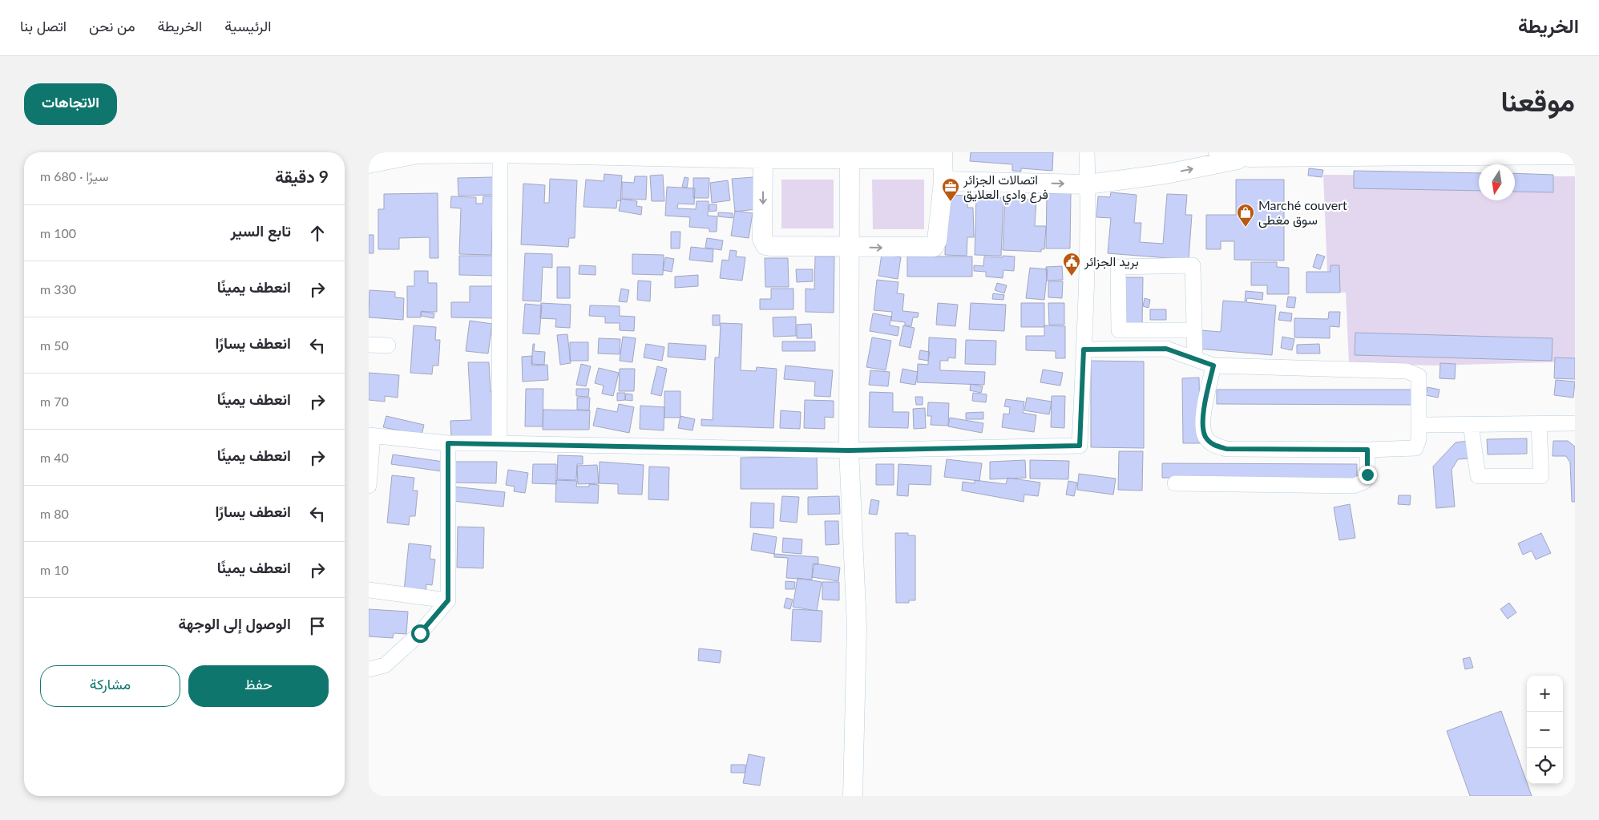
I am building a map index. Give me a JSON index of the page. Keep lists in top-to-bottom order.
{
  "places": {
    "office": ["اتصالات الجزائر فرع وادي العلايق"],
    "shop": ["Marché couvert سوق مغطى"],
    "public building": ["بريد الجزائر"]
  },
  "north": "bottom",
  "page": {
    "header": "الخريطة",
    "nav": [
      "الرئيسية",
      "الخريطة",
      "من نحن",
      "اتصل بنا"
    ],
    "title": "موقعنا",
    "buttons": [
      "الاتجاهات",
      ["حفظ", "مشاركة"]
    ],
    "heading": ["9 دقيقة", "سيرًا · 680 m"],
    "list": [
      ["تابع السير", "100 m"],
      ["انعطف يمينًا", "330 m"],
      ["انعطف يسارًا", "50 m"],
      ["انعطف يمينًا", "70 m"],
      ["انعطف يمينًا", "40 m"],
      ["انعطف يسارًا", "80 m"],
      ["انعطف يمينًا", "10 m"],
      "الوصول إلى الوجهة"
    ],
    "map_buttons": ["+", "−"]
  }
}
